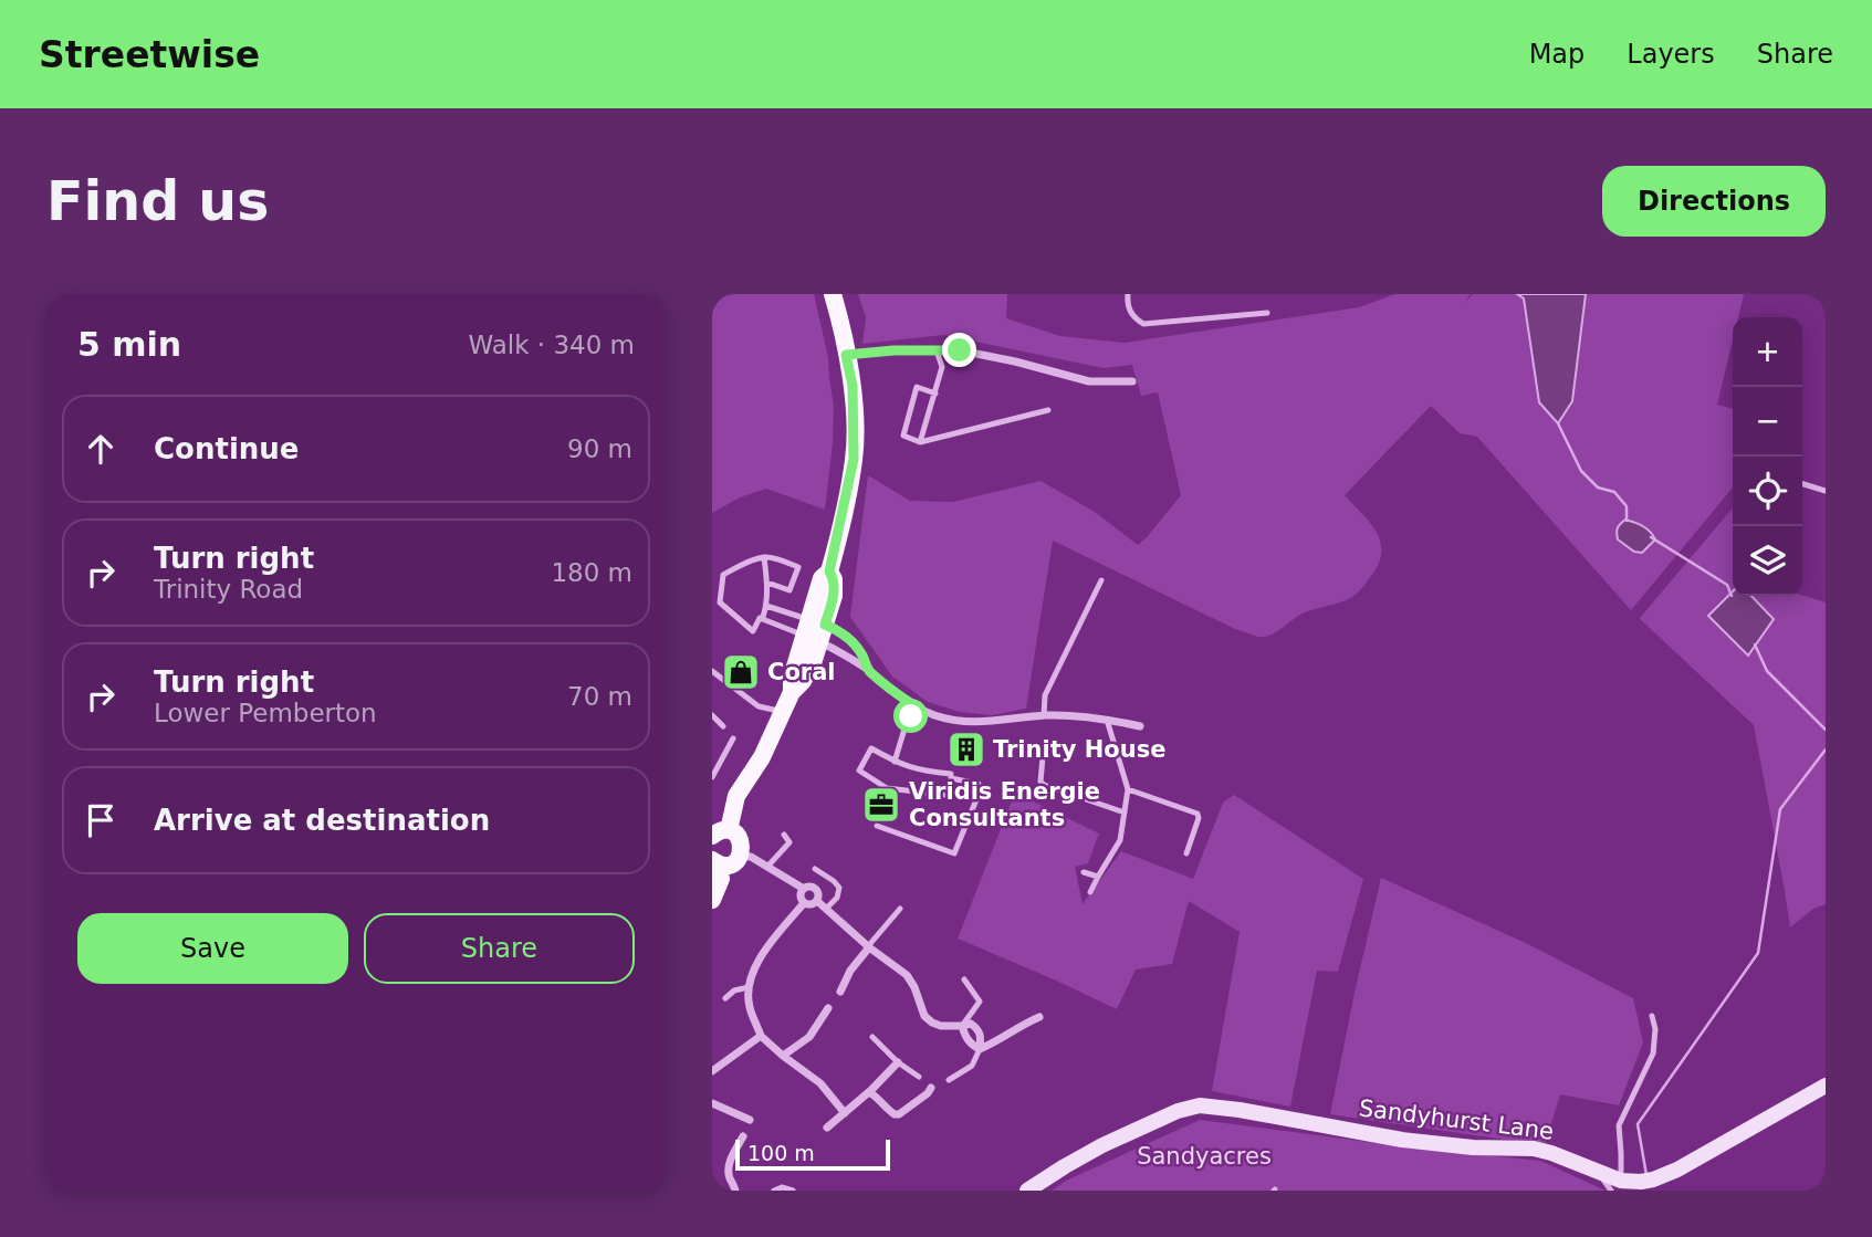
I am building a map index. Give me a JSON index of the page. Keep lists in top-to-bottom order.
{
  "streets": {
    "street": ["Sandyhurst Lane"]
  },
  "parks": ["Sandyacres"],
  "places": {
    "shop": ["Coral"],
    "building": ["Trinity House"],
    "office": ["Viridis Energie Consultants"]
  },
  "scale_bar": "100 m",
  "page": {
    "header": "Streetwise",
    "nav": ["Map", "Layers", "Share"],
    "buttons": [
      "Directions",
      ["Save", "Share"]
    ],
    "title": "Find us",
    "heading": ["5 min", "Walk · 340 m"],
    "map_buttons": ["+", "−"],
    "list": [
      ["Continue", "90 m"],
      ["Turn right", "Trinity Road", "180 m"],
      ["Turn right", "Lower Pemberton", "70 m"],
      "Arrive at destination"
    ],
    "scale": "100 m"
  }
}
